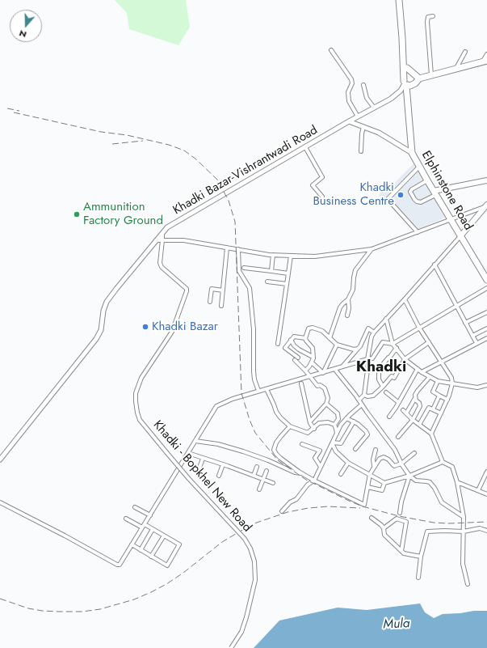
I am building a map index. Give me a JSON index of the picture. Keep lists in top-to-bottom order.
{
  "streets": {
    "main road": ["Elphinstone Road"],
    "street": ["Khadki Bazar-Vishrantwadi Road", "Khadki - Bopkhel New Road"]
  },
  "crossings": [
    ["Khadki Bazar-Vishrantwadi Road", "Elphinstone Road"]
  ],
  "districts": ["Khadki"],
  "water": ["Mula"],
  "places": ["Khadki Business Centre", "Ammunition Factory Ground", "Khadki Bazar"],
  "north": "bottom"
}
